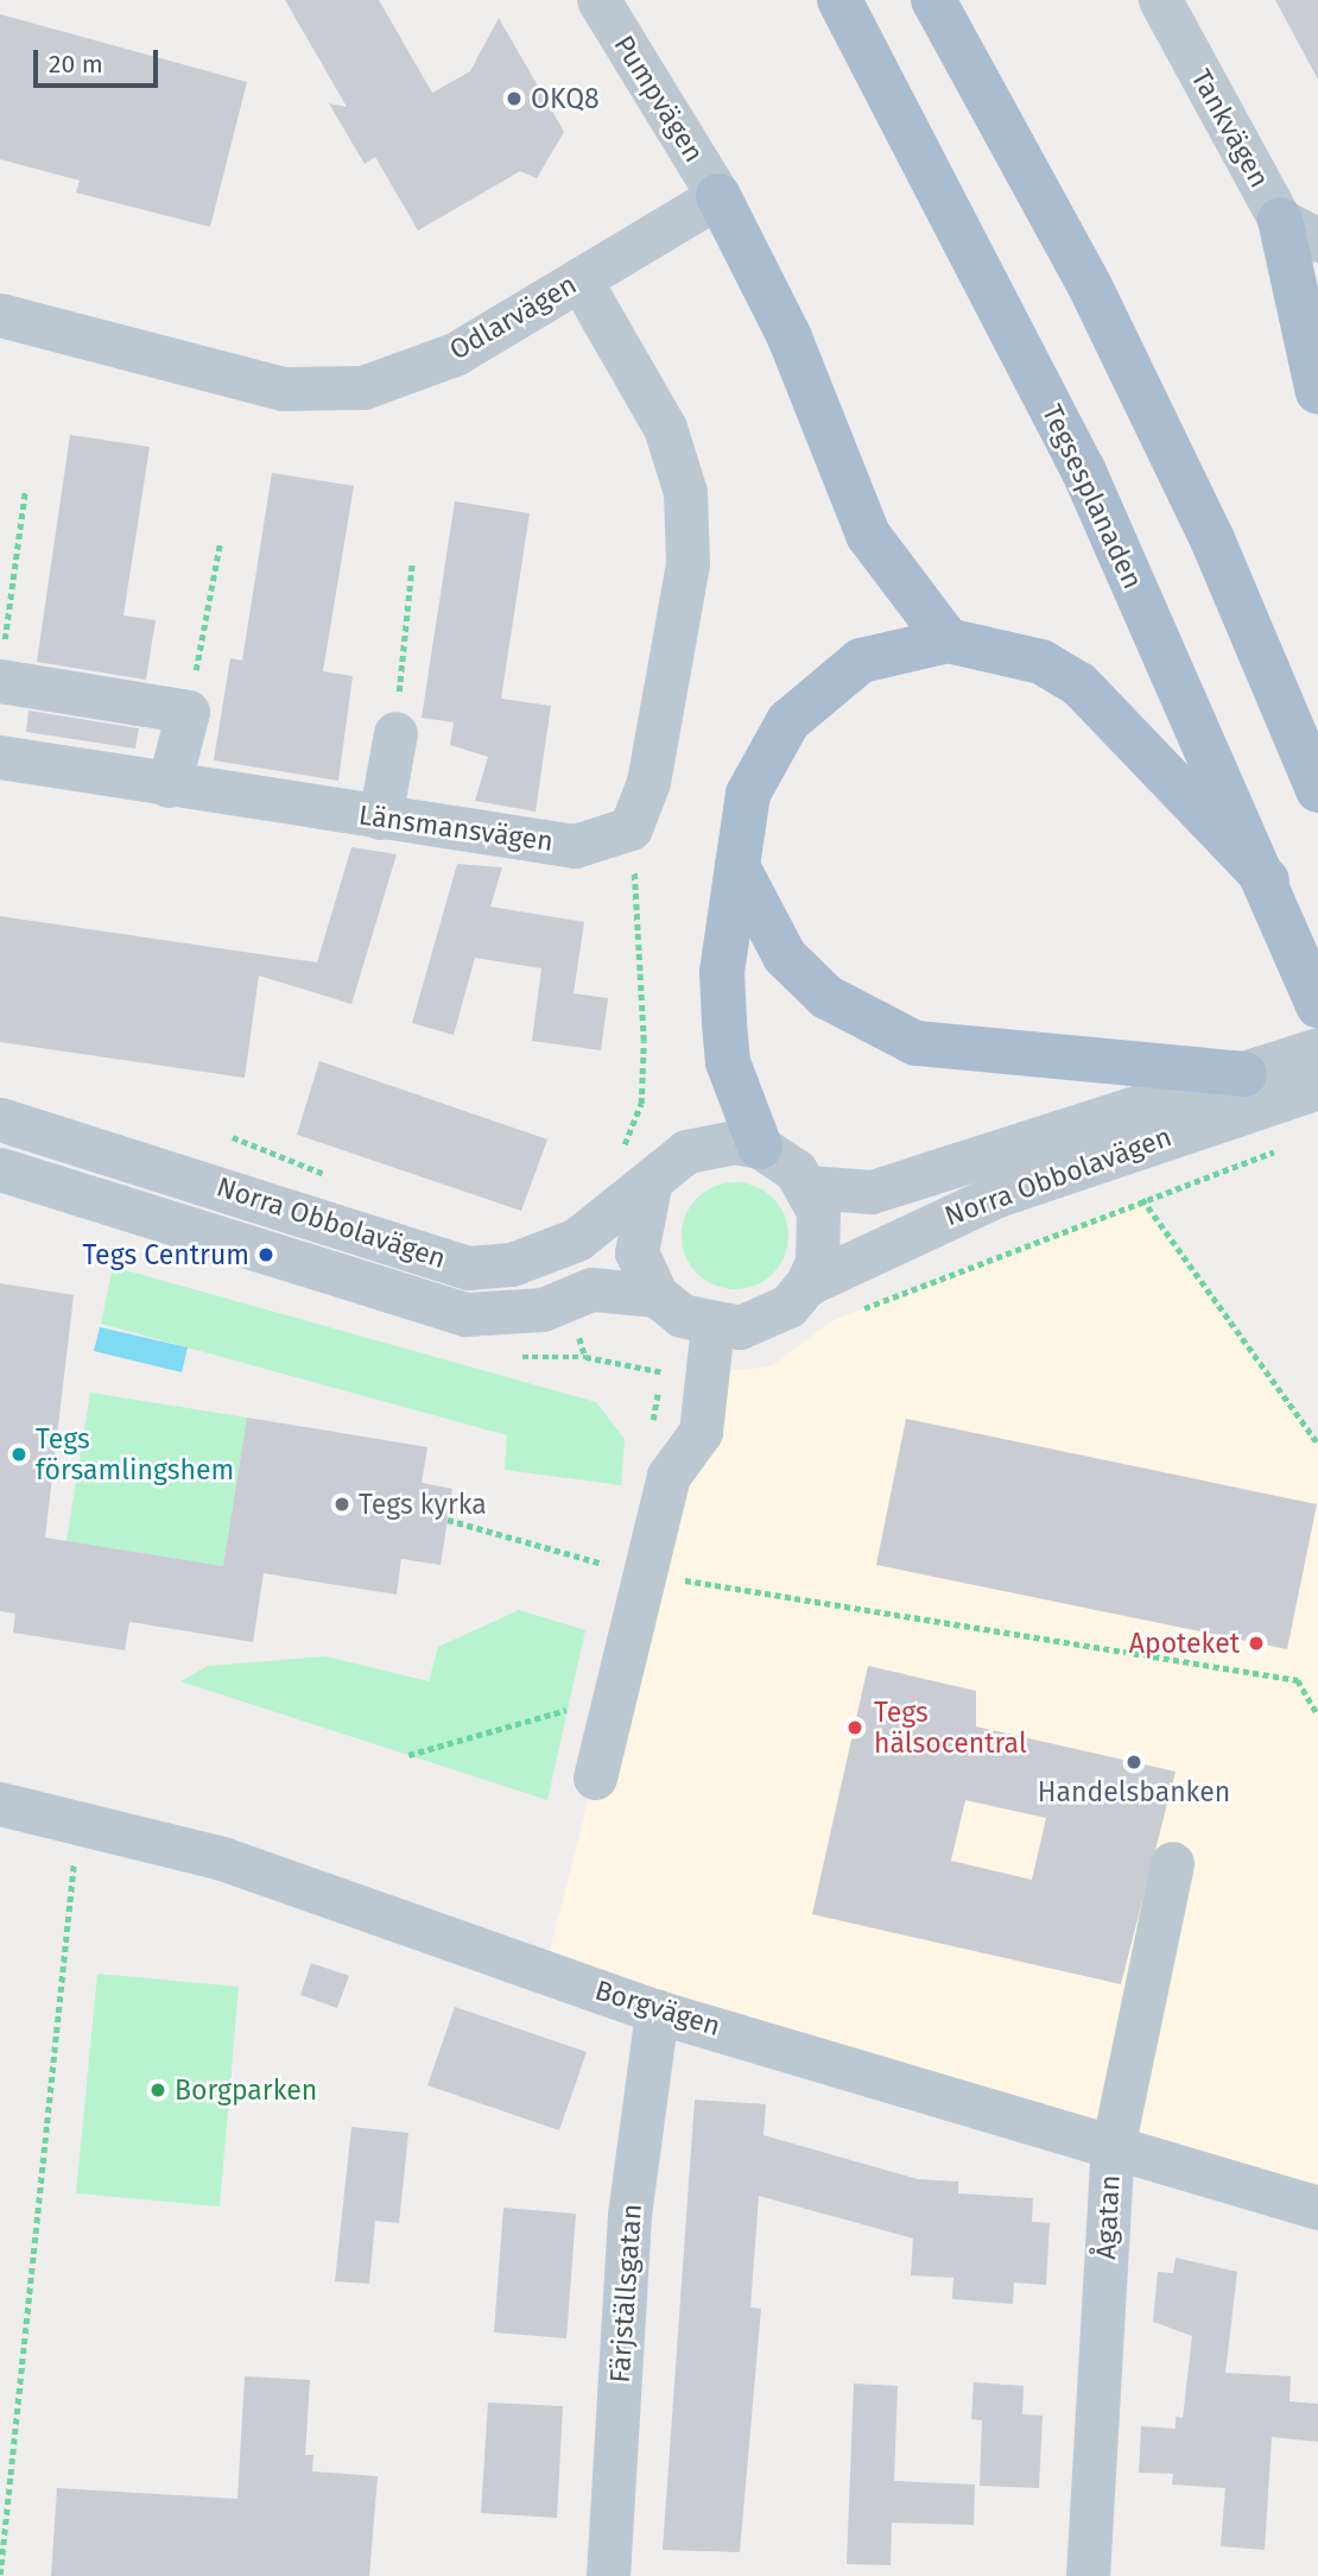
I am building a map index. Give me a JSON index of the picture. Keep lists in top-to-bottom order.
{
  "streets": {
    "main road": ["Tegsesplanaden"],
    "street": [
      "Pumpvägen",
      "Tankvägen",
      "Odlarvägen",
      "Länsmansvägen",
      "Norra Obbolavägen",
      "Borgvägen",
      "Ågatan",
      "Färjställsgatan"
    ]
  },
  "crossings": [
    ["Pumpvägen", "Odlarvägen"],
    ["Borgvägen", "Ågatan"],
    ["Borgvägen", "Färjställsgatan"]
  ],
  "places": [
    "OKQ8",
    "Tegs Centrum",
    "Tegs församlingshem",
    "Tegs kyrka",
    "Apoteket",
    "Tegs hälsocentral",
    "Handelsbanken",
    "Borgparken"
  ],
  "scale_bar": "20 m"
}
